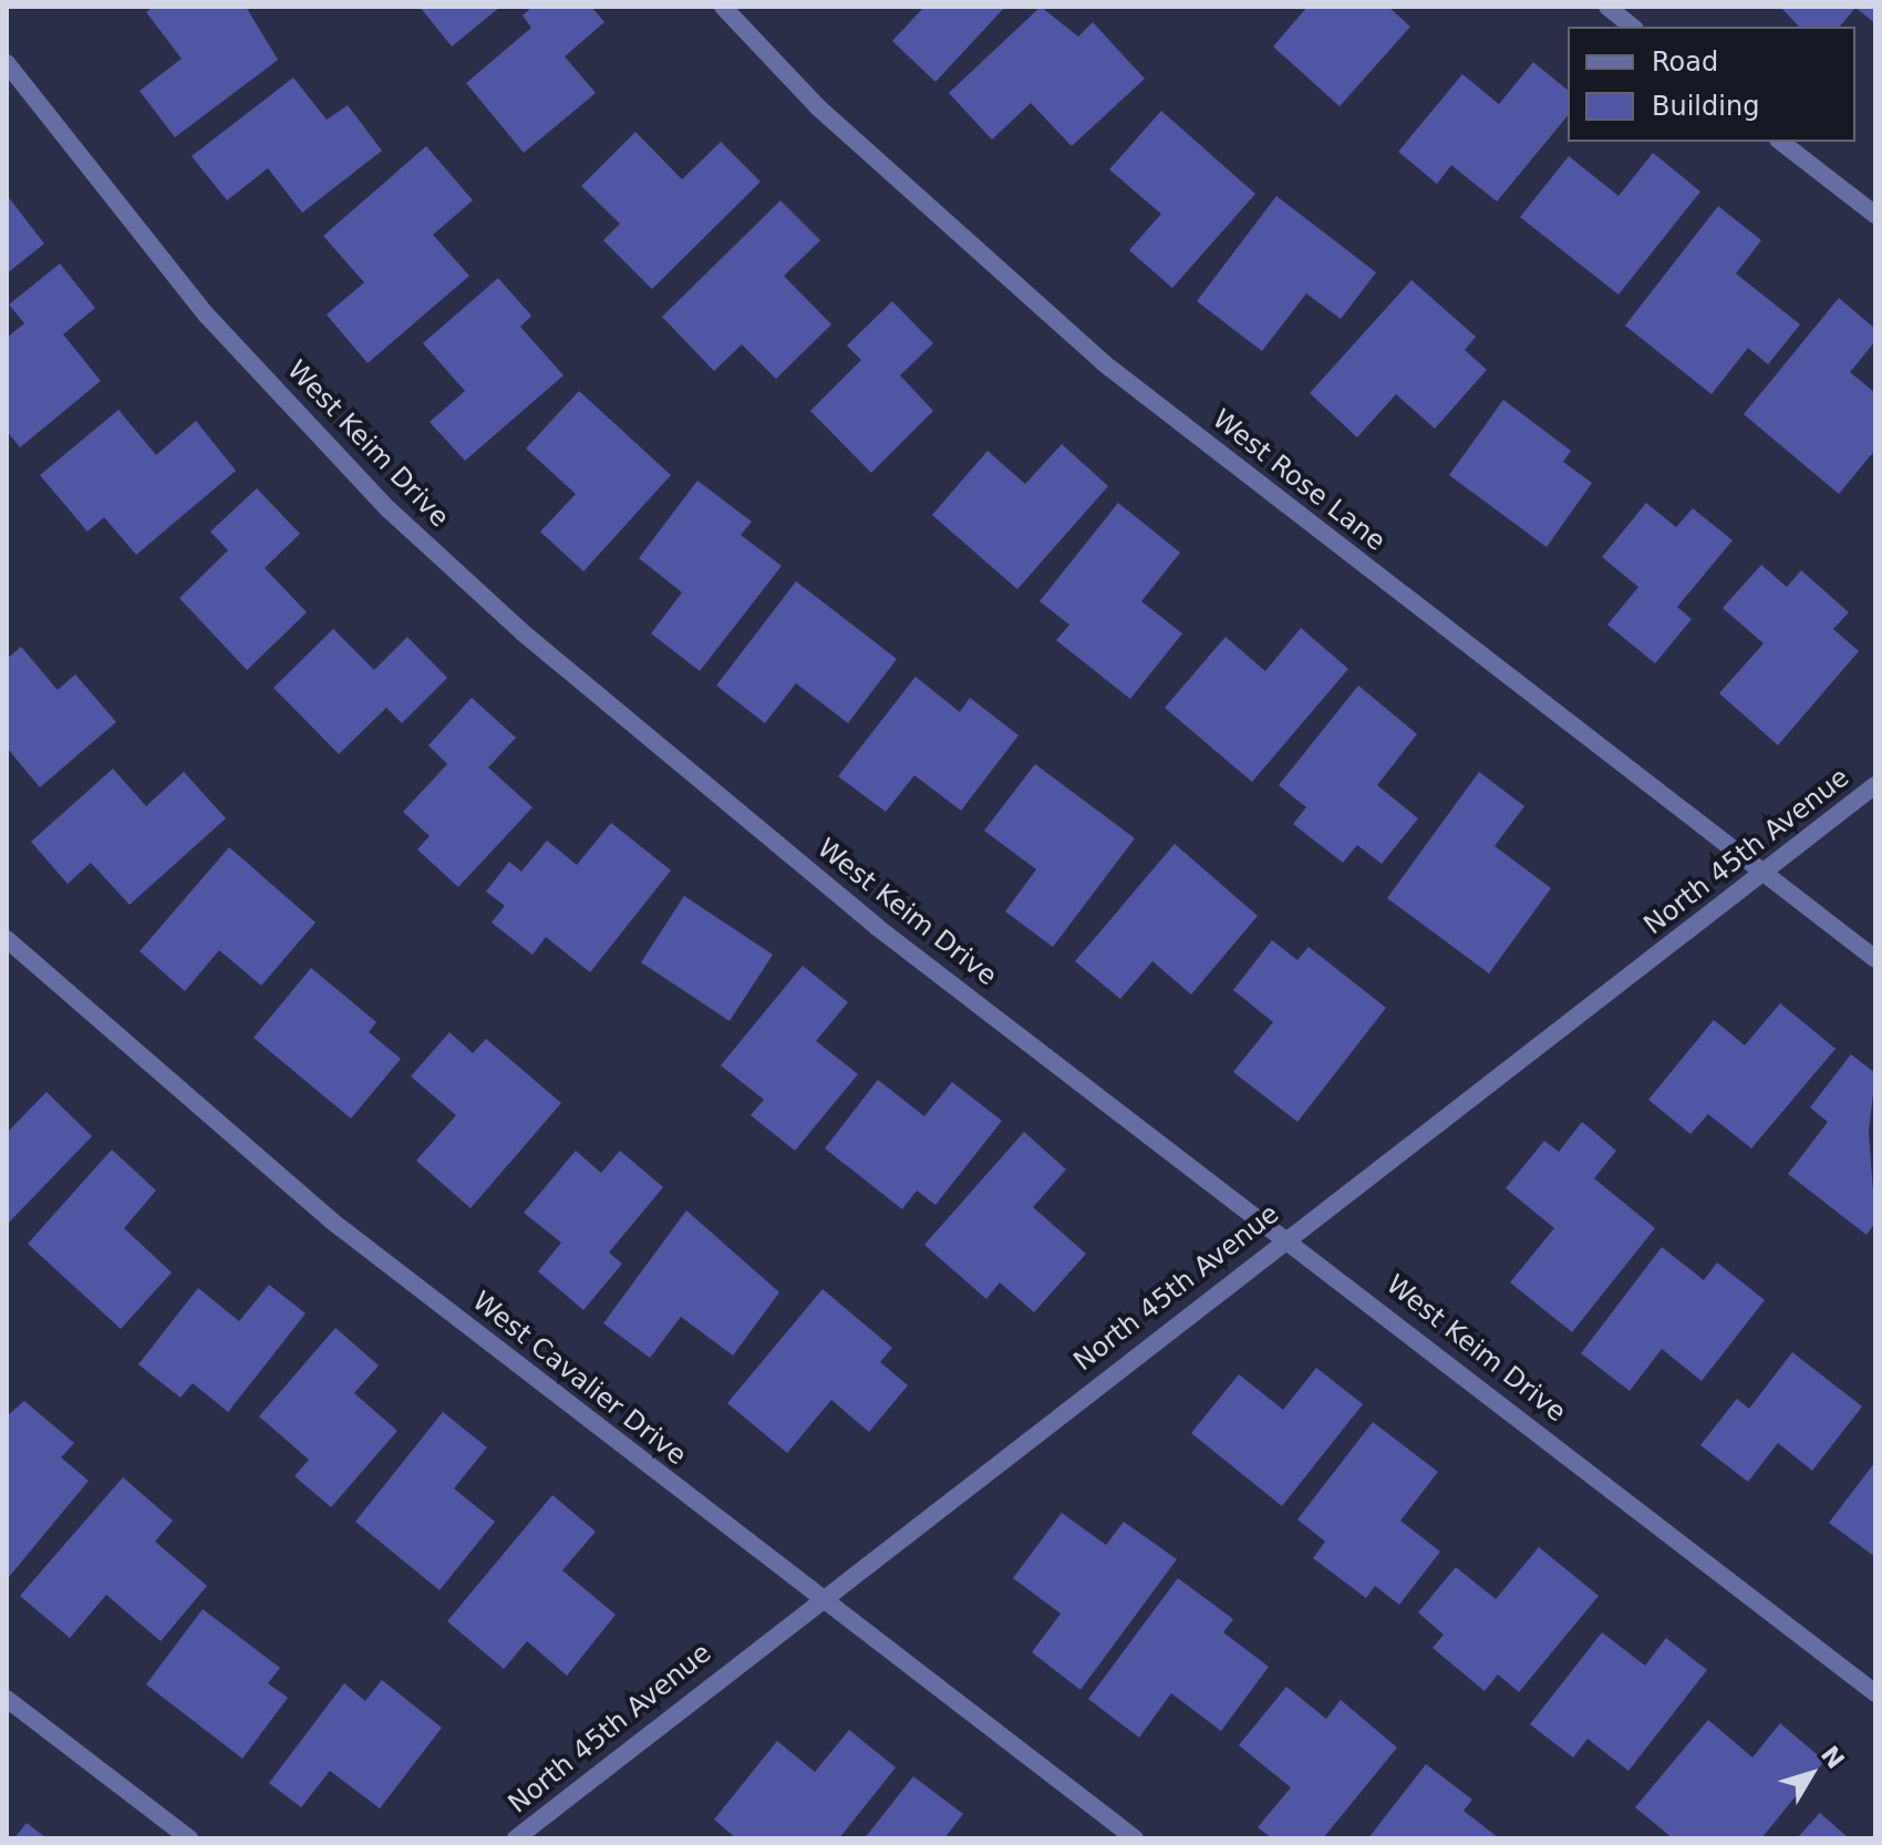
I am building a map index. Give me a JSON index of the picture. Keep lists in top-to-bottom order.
{
  "streets": {
    "street": [
      "West Keim Drive",
      "West Rose Lane",
      "North 45th Avenue",
      "West Cavalier Drive"
    ]
  },
  "crossings": [
    ["West Keim Drive", "North 45th Avenue"],
    ["West Rose Lane", "North 45th Avenue"],
    ["North 45th Avenue", "West Cavalier Drive"]
  ],
  "legend": ["Road", "Building"],
  "north": "top right"
}
